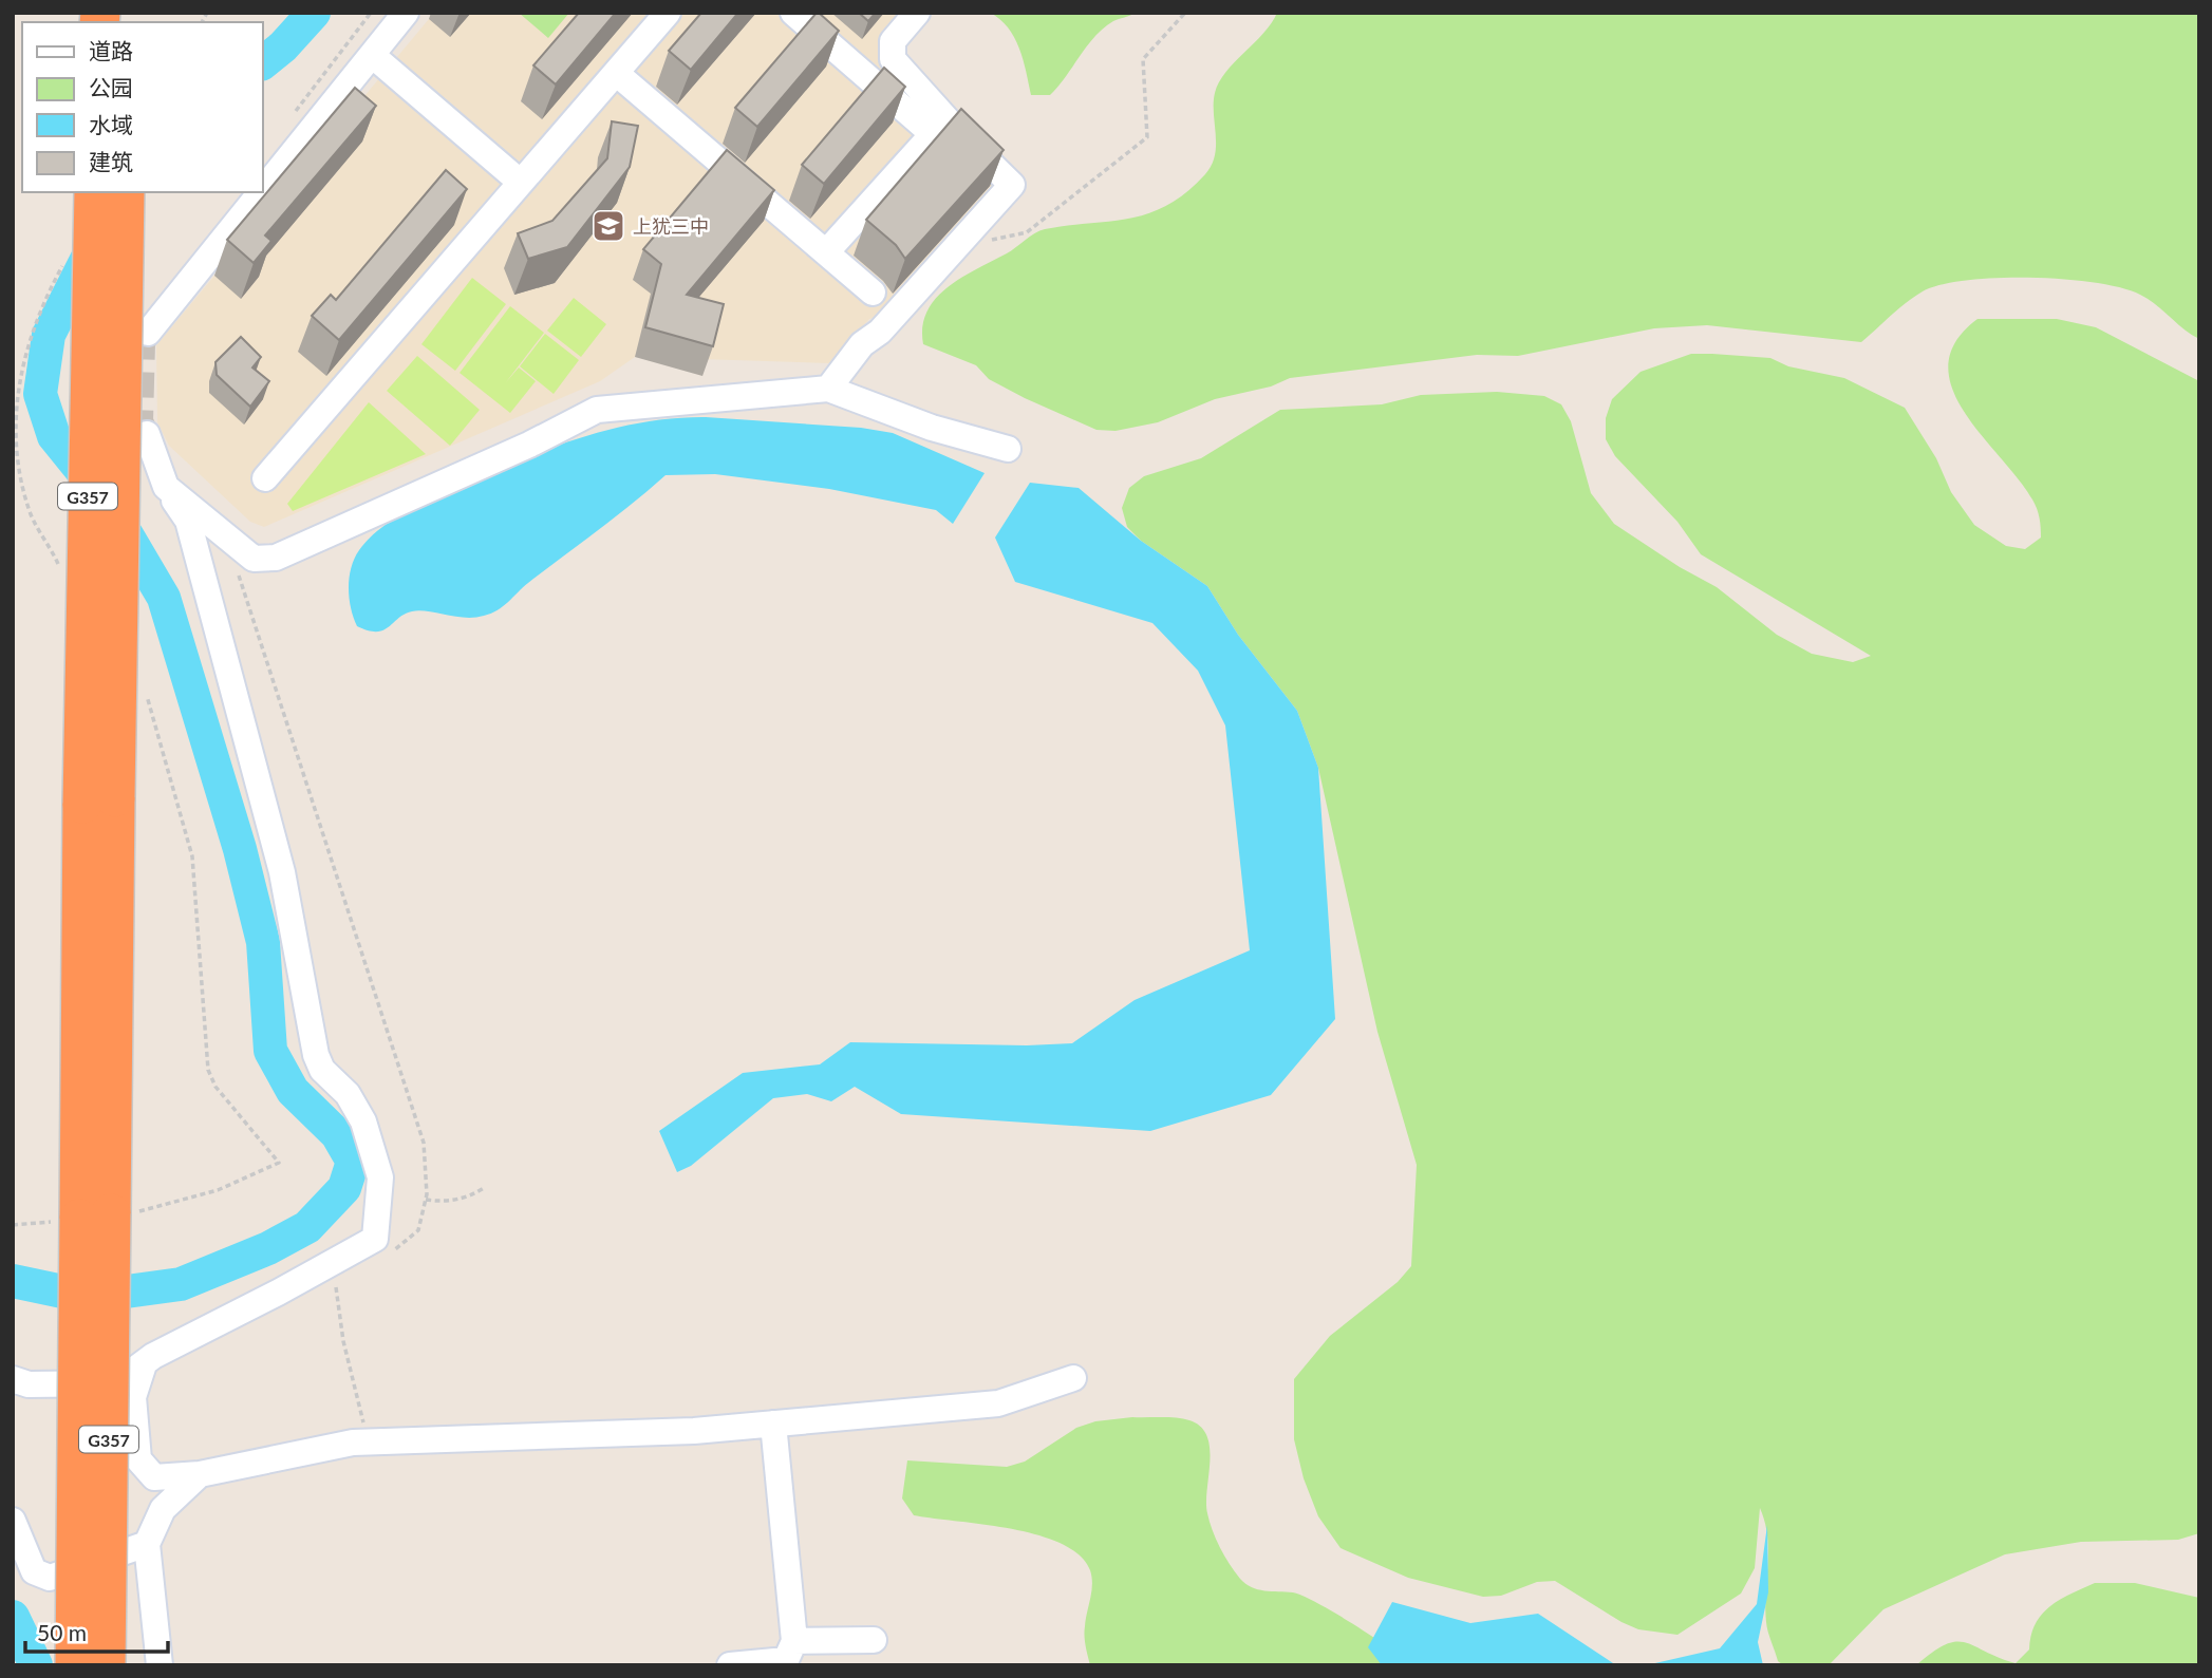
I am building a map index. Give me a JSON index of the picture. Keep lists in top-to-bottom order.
{
  "streets": {
    "highway": ["G357"]
  },
  "places": {
    "school or university": ["上犹三中"]
  },
  "legend": [
    "道路",
    "公园",
    "水域",
    "建筑"
  ],
  "scale_bar": "50 m"
}
